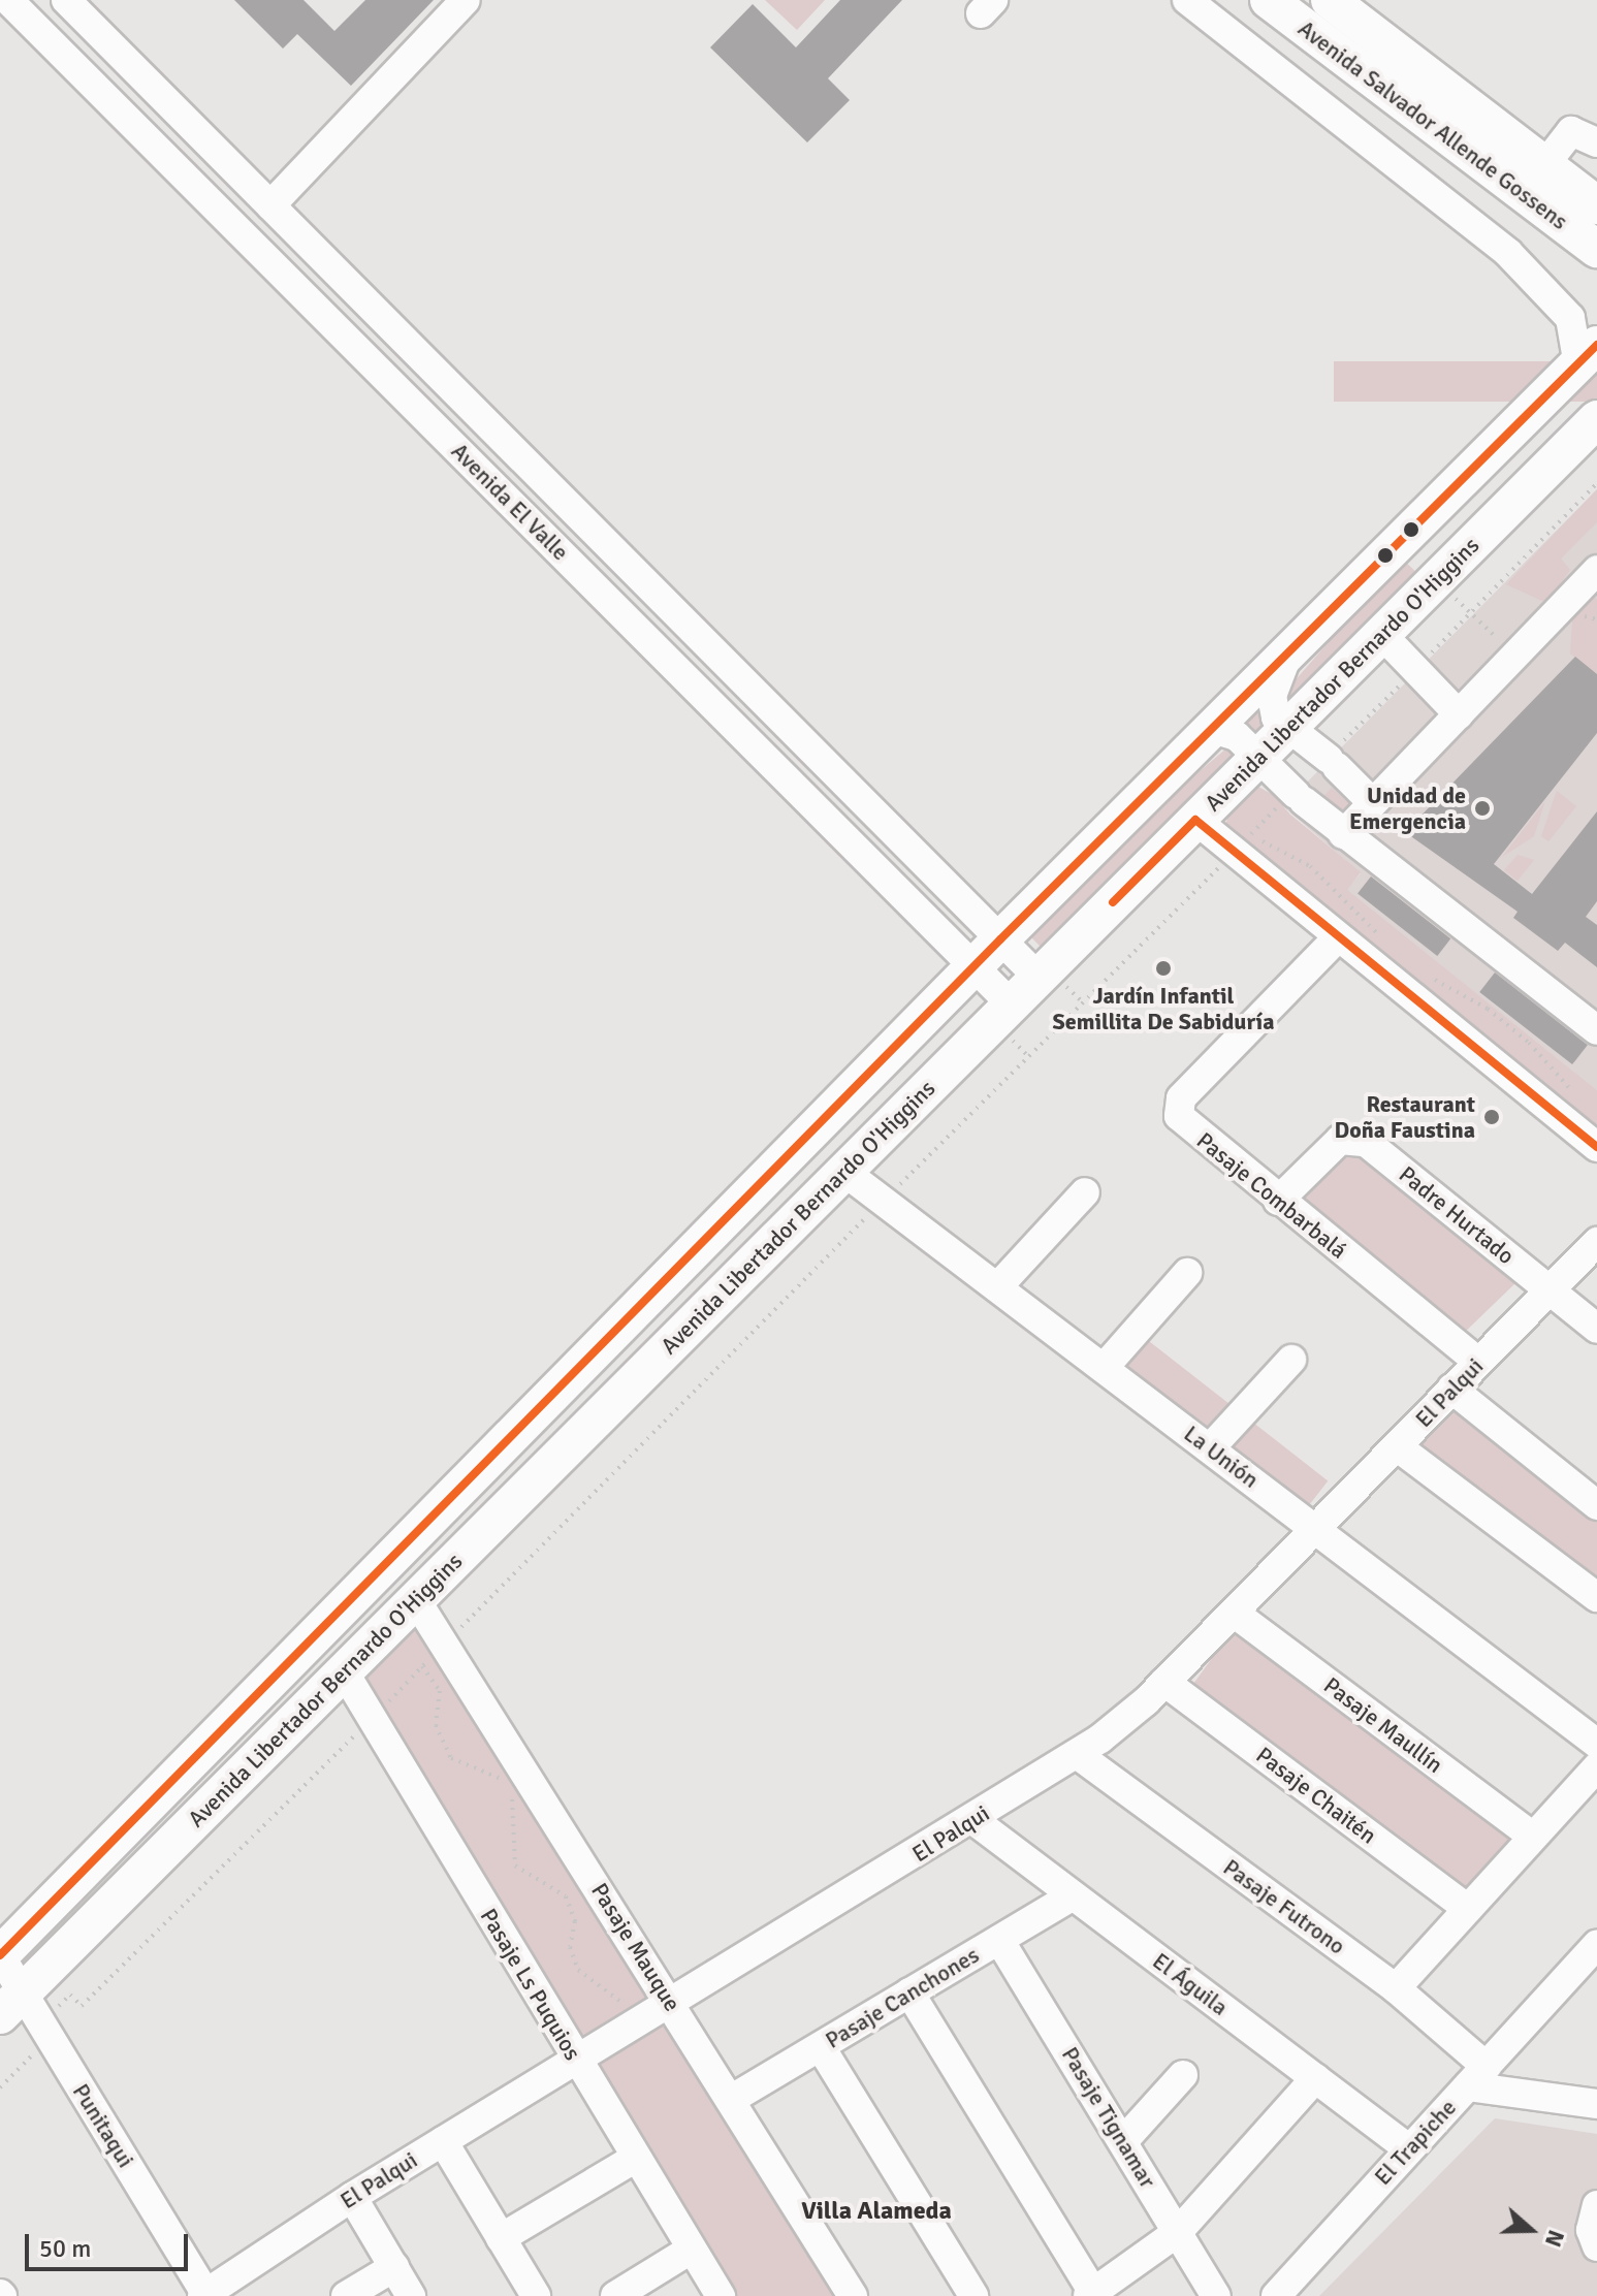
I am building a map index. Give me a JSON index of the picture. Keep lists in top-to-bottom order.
{
  "streets": {
    "main road": ["Avenida Salvador Allende Gossens", "Avenida Libertador Bernardo O'Higgins"],
    "street": [
      "Avenida El Valle",
      "Pasaje Combarbalá",
      "Padre Hurtado",
      "El Palqui",
      "La Unión",
      "Pasaje Maullín",
      "Pasaje Chaitén",
      "Pasaje Futrono",
      "Pasaje Mauque",
      "Pasaje Ls Puquios",
      "El Águila",
      "Pasaje Canchones",
      "Pasaje Tignamar",
      "Punitaqui",
      "El Trapiche"
    ]
  },
  "crossings": [
    ["Avenida El Valle", "Avenida Libertador Bernardo O'Higgins"],
    ["Avenida Libertador Bernardo O'Higgins", "La Unión"],
    ["Avenida Libertador Bernardo O'Higgins", "Pasaje Mauque"],
    ["Avenida Libertador Bernardo O'Higgins", "Pasaje Ls Puquios"],
    ["Avenida Libertador Bernardo O'Higgins", "Punitaqui"],
    ["Pasaje Combarbalá", "Padre Hurtado"],
    ["Pasaje Combarbalá", "El Palqui"],
    ["Padre Hurtado", "El Palqui"],
    ["El Palqui", "La Unión"],
    ["El Palqui", "Pasaje Maullín"],
    ["El Palqui", "Pasaje Chaitén"],
    ["El Palqui", "Pasaje Futrono"],
    ["El Palqui", "Pasaje Mauque"],
    ["El Palqui", "Pasaje Ls Puquios"],
    ["El Palqui", "El Águila"],
    ["El Palqui", "Punitaqui"],
    ["Pasaje Futrono", "El Trapiche"],
    ["Pasaje Mauque", "Pasaje Canchones"],
    ["El Águila", "Pasaje Canchones"],
    ["El Águila", "El Trapiche"],
    ["Pasaje Canchones", "Pasaje Tignamar"]
  ],
  "districts": ["Villa Alameda"],
  "places": ["Unidad de Emergencia", "Jardín Infantil Semillita De Sabiduría", "Restaurant Doña Faustina"],
  "scale_bar": "50 m",
  "north": "right"
}
